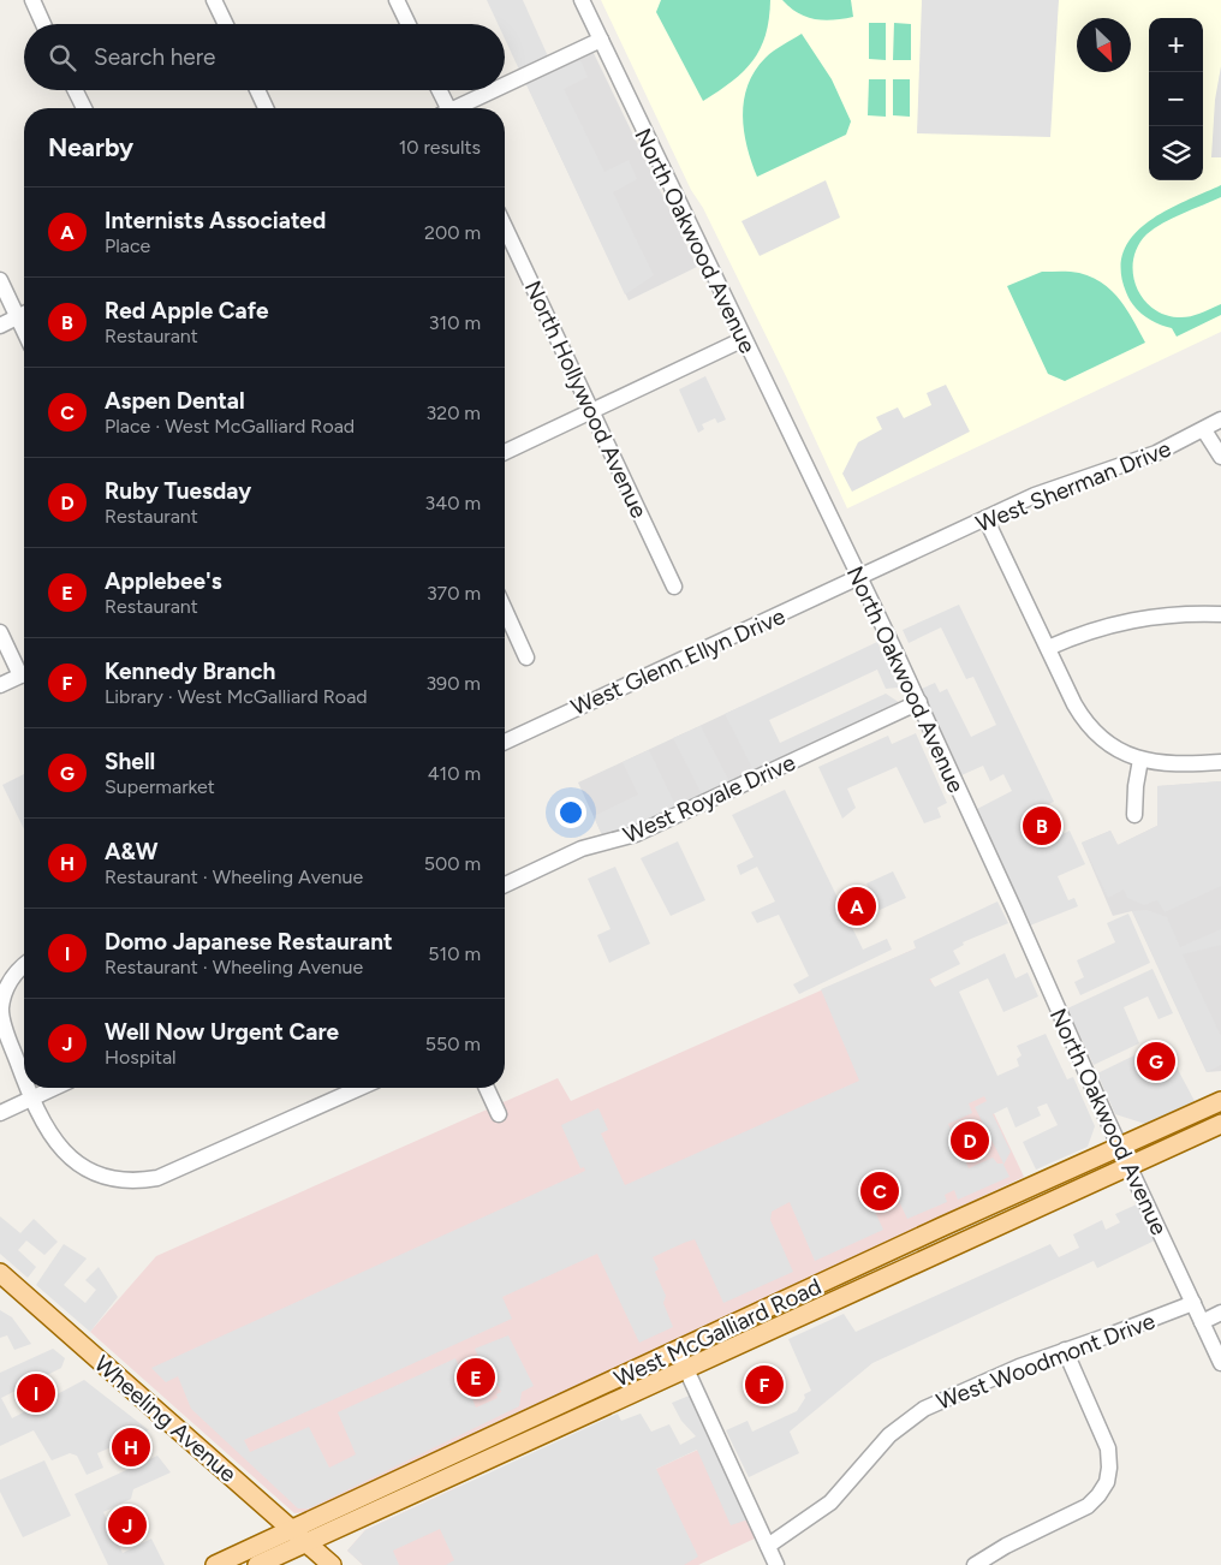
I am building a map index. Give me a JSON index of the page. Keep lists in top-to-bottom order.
{
  "streets": {
    "main road": ["West McGalliard Road", "Wheeling Avenue"],
    "street": [
      "North Oakwood Avenue",
      "North Hollywood Avenue",
      "West Sherman Drive",
      "West Glenn Ellyn Drive",
      "West Royale Drive",
      "West Woodmont Drive"
    ]
  },
  "crossings": [
    ["North Oakwood Avenue", "West Sherman Drive"],
    ["North Oakwood Avenue", "West Glenn Ellyn Drive"],
    ["North Oakwood Avenue", "West Royale Drive"],
    ["North Oakwood Avenue", "West McGalliard Road"],
    ["North Oakwood Avenue", "West Woodmont Drive"],
    ["West Sherman Drive", "West Glenn Ellyn Drive"],
    ["West McGalliard Road", "Wheeling Avenue"]
  ],
  "north": "bottom right",
  "page": {
    "map_buttons": ["+", "−"],
    "search": "Search here",
    "heading": ["Nearby", "10 results"],
    "list": [
      {
        "mark": "A",
        "name": "Internists Associated",
        "note": "Place",
        "value": "200 m"
      },
      {
        "mark": "B",
        "name": "Red Apple Cafe",
        "note": "Restaurant",
        "value": "310 m"
      },
      {
        "mark": "C",
        "name": "Aspen Dental",
        "note": "Place · West McGalliard Road",
        "value": "320 m"
      },
      {
        "mark": "D",
        "name": "Ruby Tuesday",
        "note": "Restaurant",
        "value": "340 m"
      },
      {
        "mark": "E",
        "name": "Applebee's",
        "note": "Restaurant",
        "value": "370 m"
      },
      {
        "mark": "F",
        "name": "Kennedy Branch",
        "note": "Library · West McGalliard Road",
        "value": "390 m"
      },
      {
        "mark": "G",
        "name": "Shell",
        "note": "Supermarket",
        "value": "410 m"
      },
      {
        "mark": "H",
        "name": "A&W",
        "note": "Restaurant · Wheeling Avenue",
        "value": "500 m"
      },
      {
        "mark": "I",
        "name": "Domo Japanese Restaurant",
        "note": "Restaurant · Wheeling Avenue",
        "value": "510 m"
      },
      {
        "mark": "J",
        "name": "Well Now Urgent Care",
        "note": "Hospital",
        "value": "550 m"
      }
    ],
    "pins": [
      "B",
      "A",
      "G",
      "D",
      "C",
      "E",
      "F",
      "I",
      "H",
      "J"
    ]
  }
}
